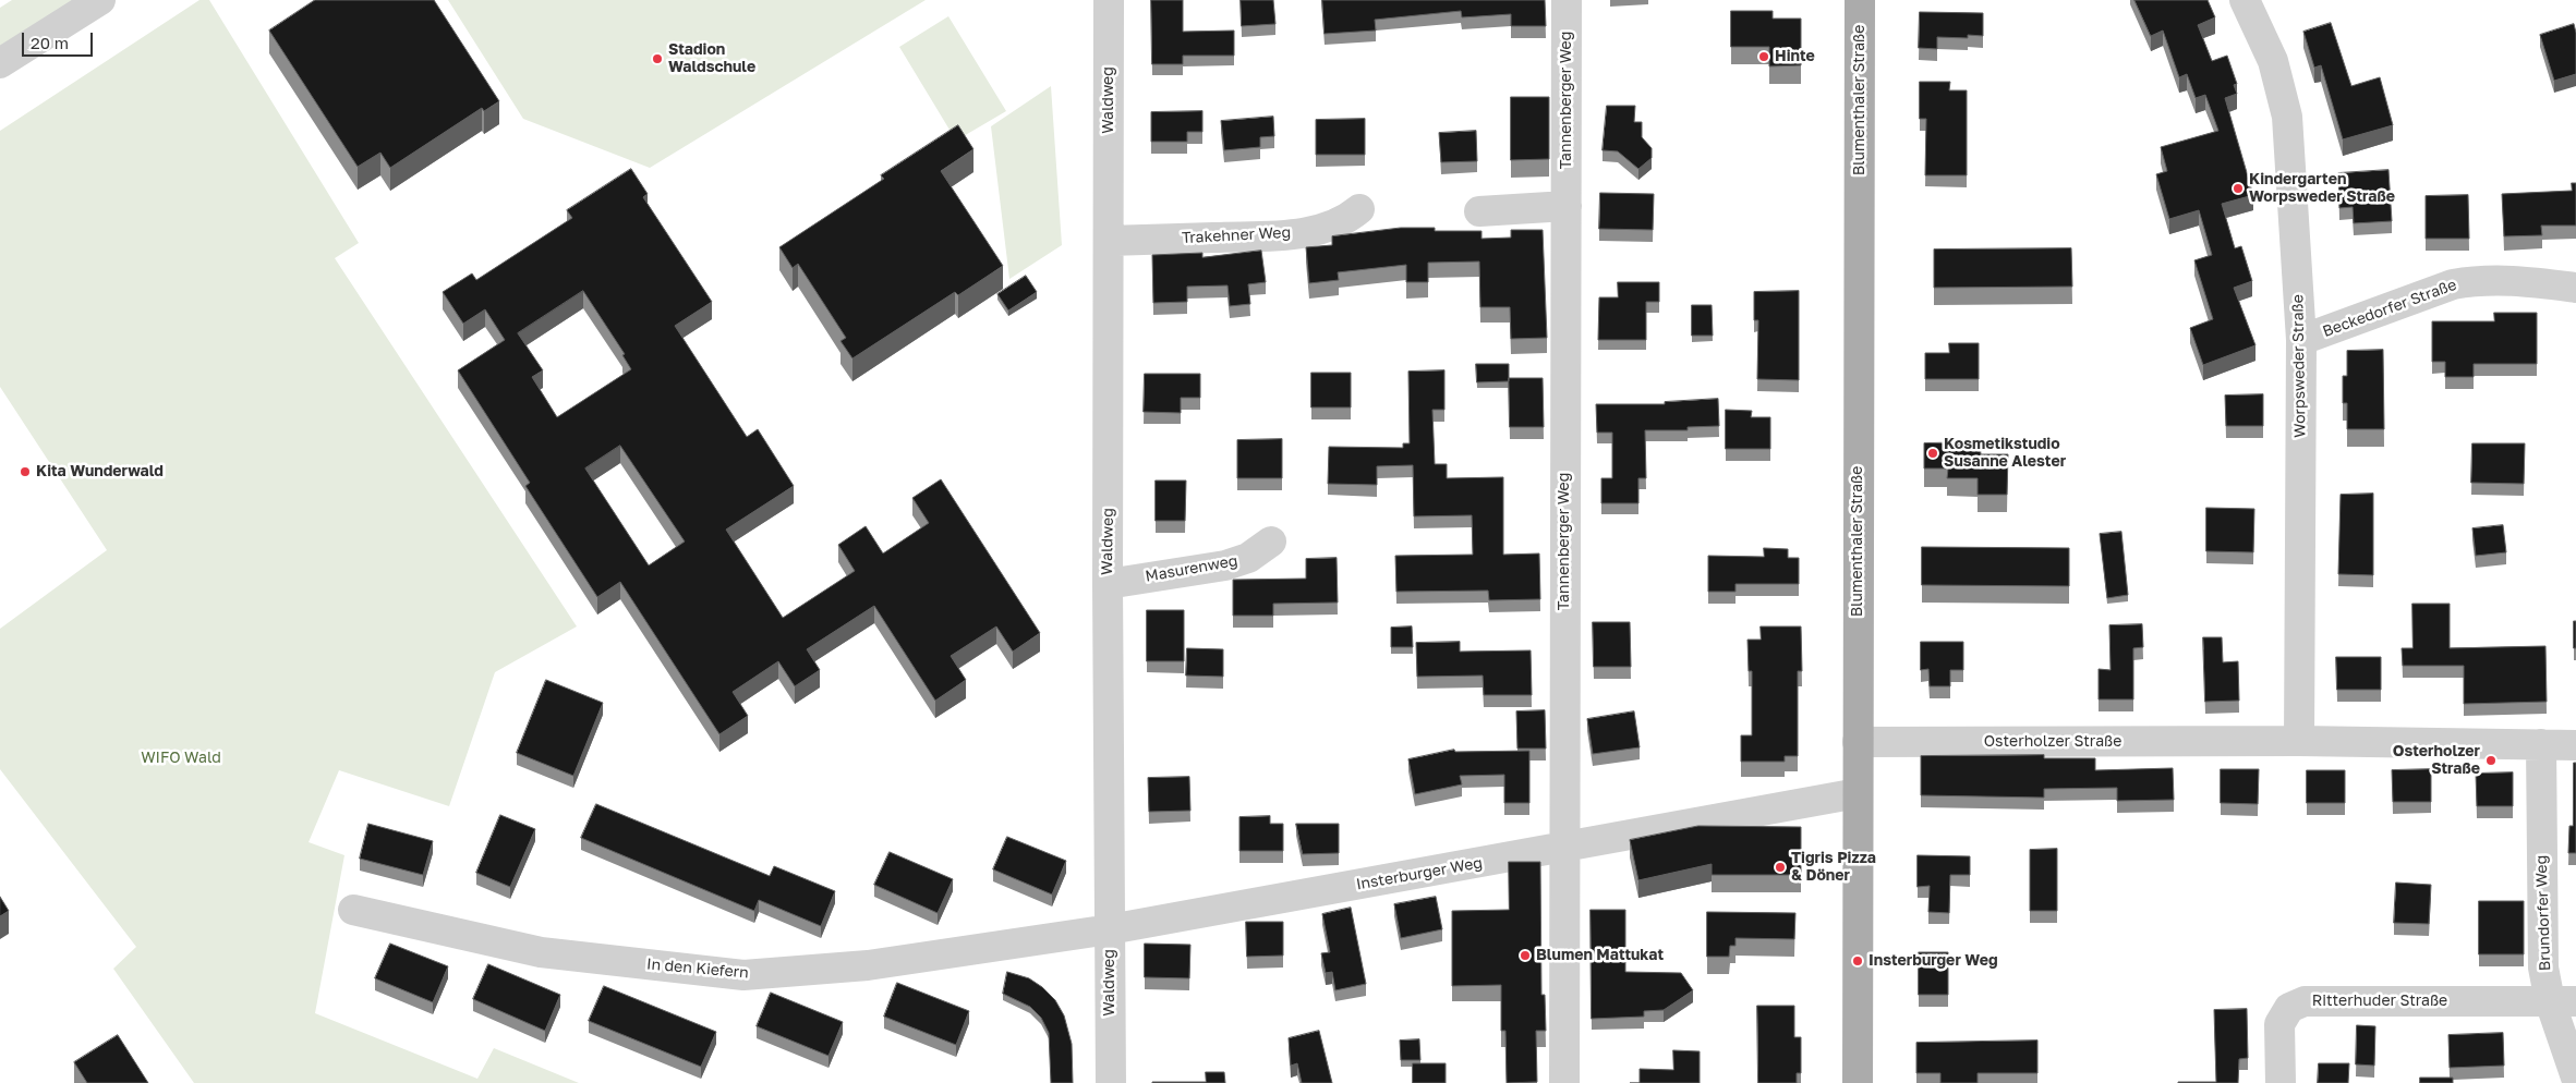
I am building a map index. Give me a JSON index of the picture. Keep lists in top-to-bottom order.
{
  "streets": {
    "main road": ["Blumenthaler Straße"],
    "street": [
      "Waldweg",
      "Tannenberger Weg",
      "Trakehner Weg",
      "Beckedorfer Straße",
      "Worpsweder Straße",
      "Masurenweg",
      "Osterholzer Straße",
      "Insterburger Weg",
      "Brundorfer Weg",
      "In den Kiefern",
      "Ritterhuder Straße"
    ]
  },
  "crossings": [
    ["Waldweg", "Trakehner Weg"],
    ["Waldweg", "Masurenweg"],
    ["Waldweg", "Insterburger Weg"],
    ["Waldweg", "In den Kiefern"],
    ["Tannenberger Weg", "Insterburger Weg"],
    ["Blumenthaler Straße", "Osterholzer Straße"],
    ["Blumenthaler Straße", "Insterburger Weg"],
    ["Beckedorfer Straße", "Worpsweder Straße"],
    ["Worpsweder Straße", "Osterholzer Straße"],
    ["Osterholzer Straße", "Brundorfer Weg"],
    ["Insterburger Weg", "In den Kiefern"],
    ["Brundorfer Weg", "Ritterhuder Straße"]
  ],
  "parks": ["WIFO Wald"],
  "places": [
    "Hinte",
    "Stadion Waldschule",
    "Kindergarten Worpsweder Straße",
    "Kosmetikstudio Susanne Alester",
    "Kita Wunderwald",
    "Osterholzer Straße",
    "Tigris Pizza & Döner",
    "Blumen Mattukat",
    "Insterburger Weg"
  ],
  "scale_bar": "20 m"
}
